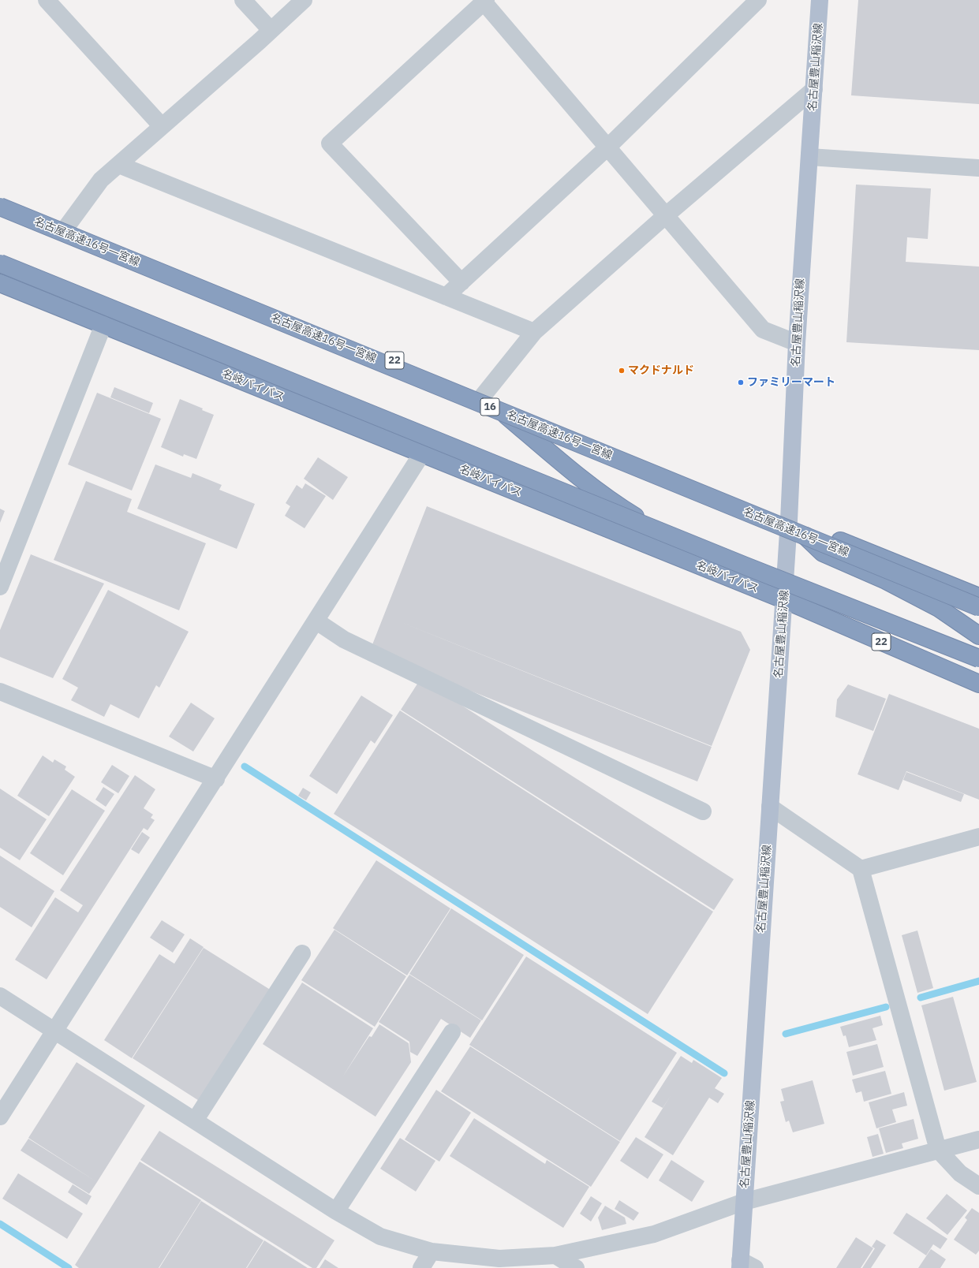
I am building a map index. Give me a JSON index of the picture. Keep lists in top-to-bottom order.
{
  "streets": {
    "highway": [
      "名古屋高速16号一宮線",
      "22",
      "名岐バイパス",
      "16"
    ],
    "main road": ["名古屋豊山稲沢線"]
  },
  "crossings": [
    ["名古屋豊山稲沢線", "22"],
    ["名古屋豊山稲沢線", "名岐バイパス"]
  ],
  "places": ["マクドナルド", "ファミリーマート"]
}
